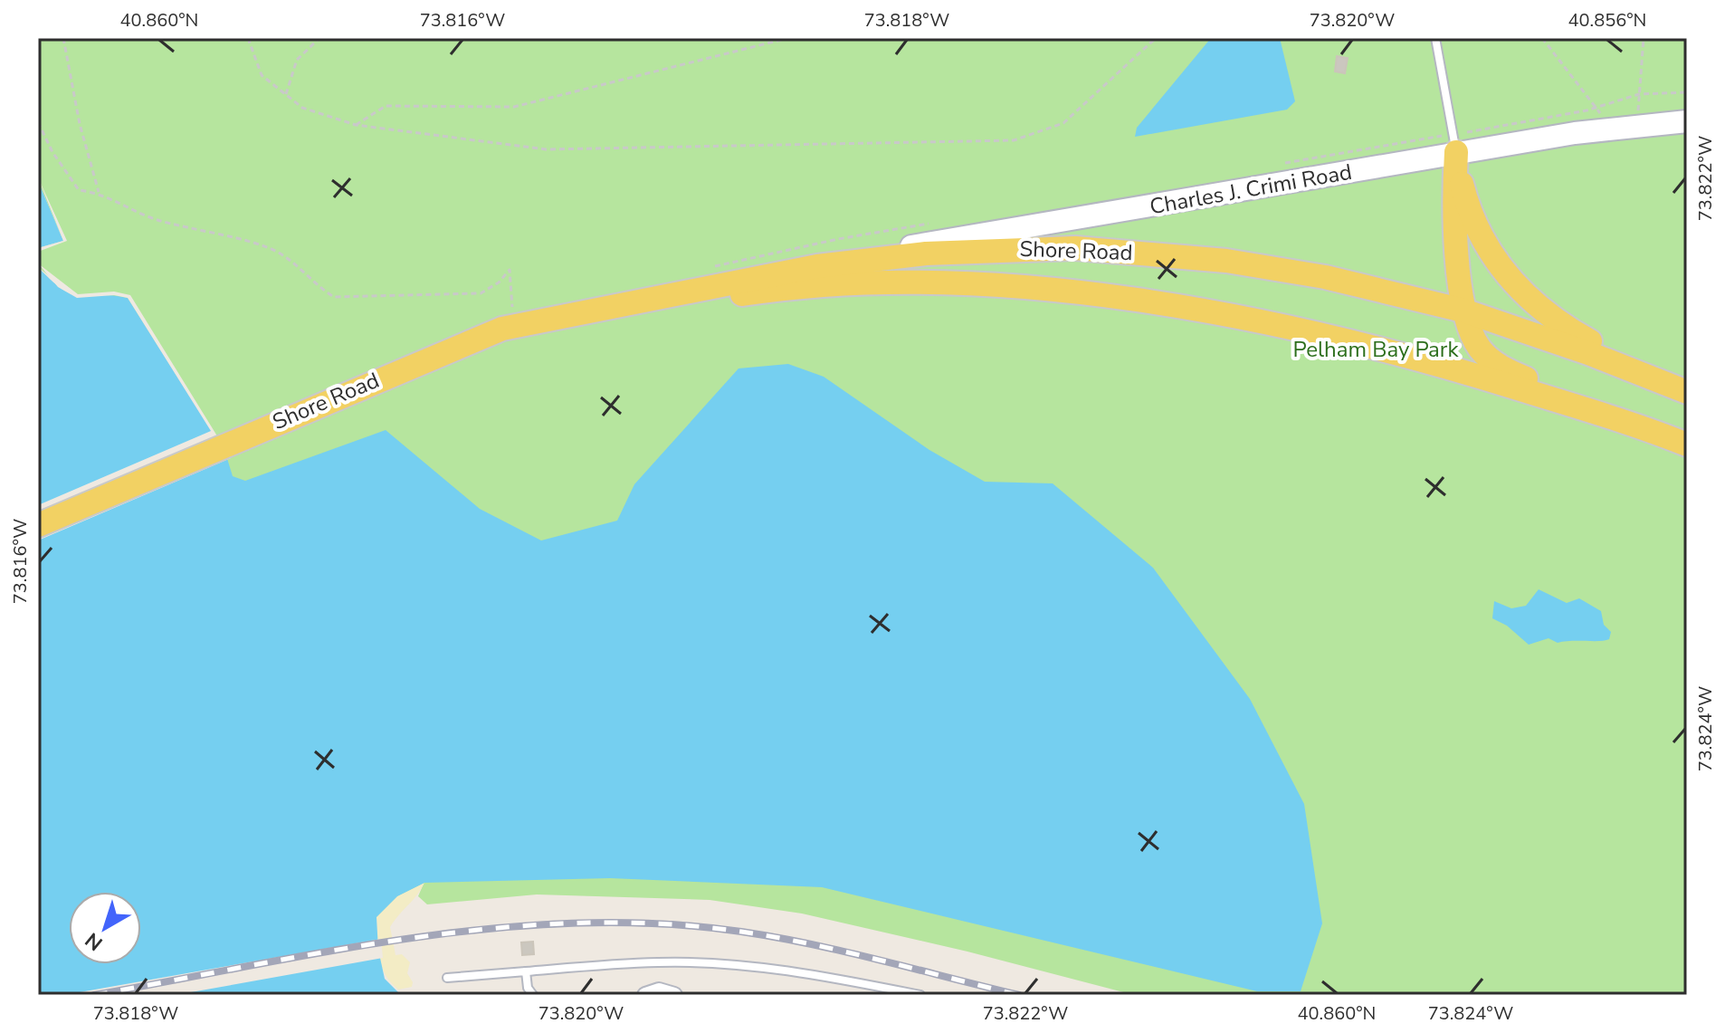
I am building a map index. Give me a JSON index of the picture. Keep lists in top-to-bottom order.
{
  "streets": {
    "main road": ["Charles J. Crimi Road", "Shore Road"]
  },
  "crossings": [
    ["Charles J. Crimi Road", "Shore Road"]
  ],
  "parks": ["Pelham Bay Park"],
  "north": "bottom left",
  "coordinates": [
    "40.860°N",
    "73.816°W",
    "73.818°W",
    "73.820°W",
    "40.856°N",
    "73.822°W",
    "73.824°W"
  ]
}
